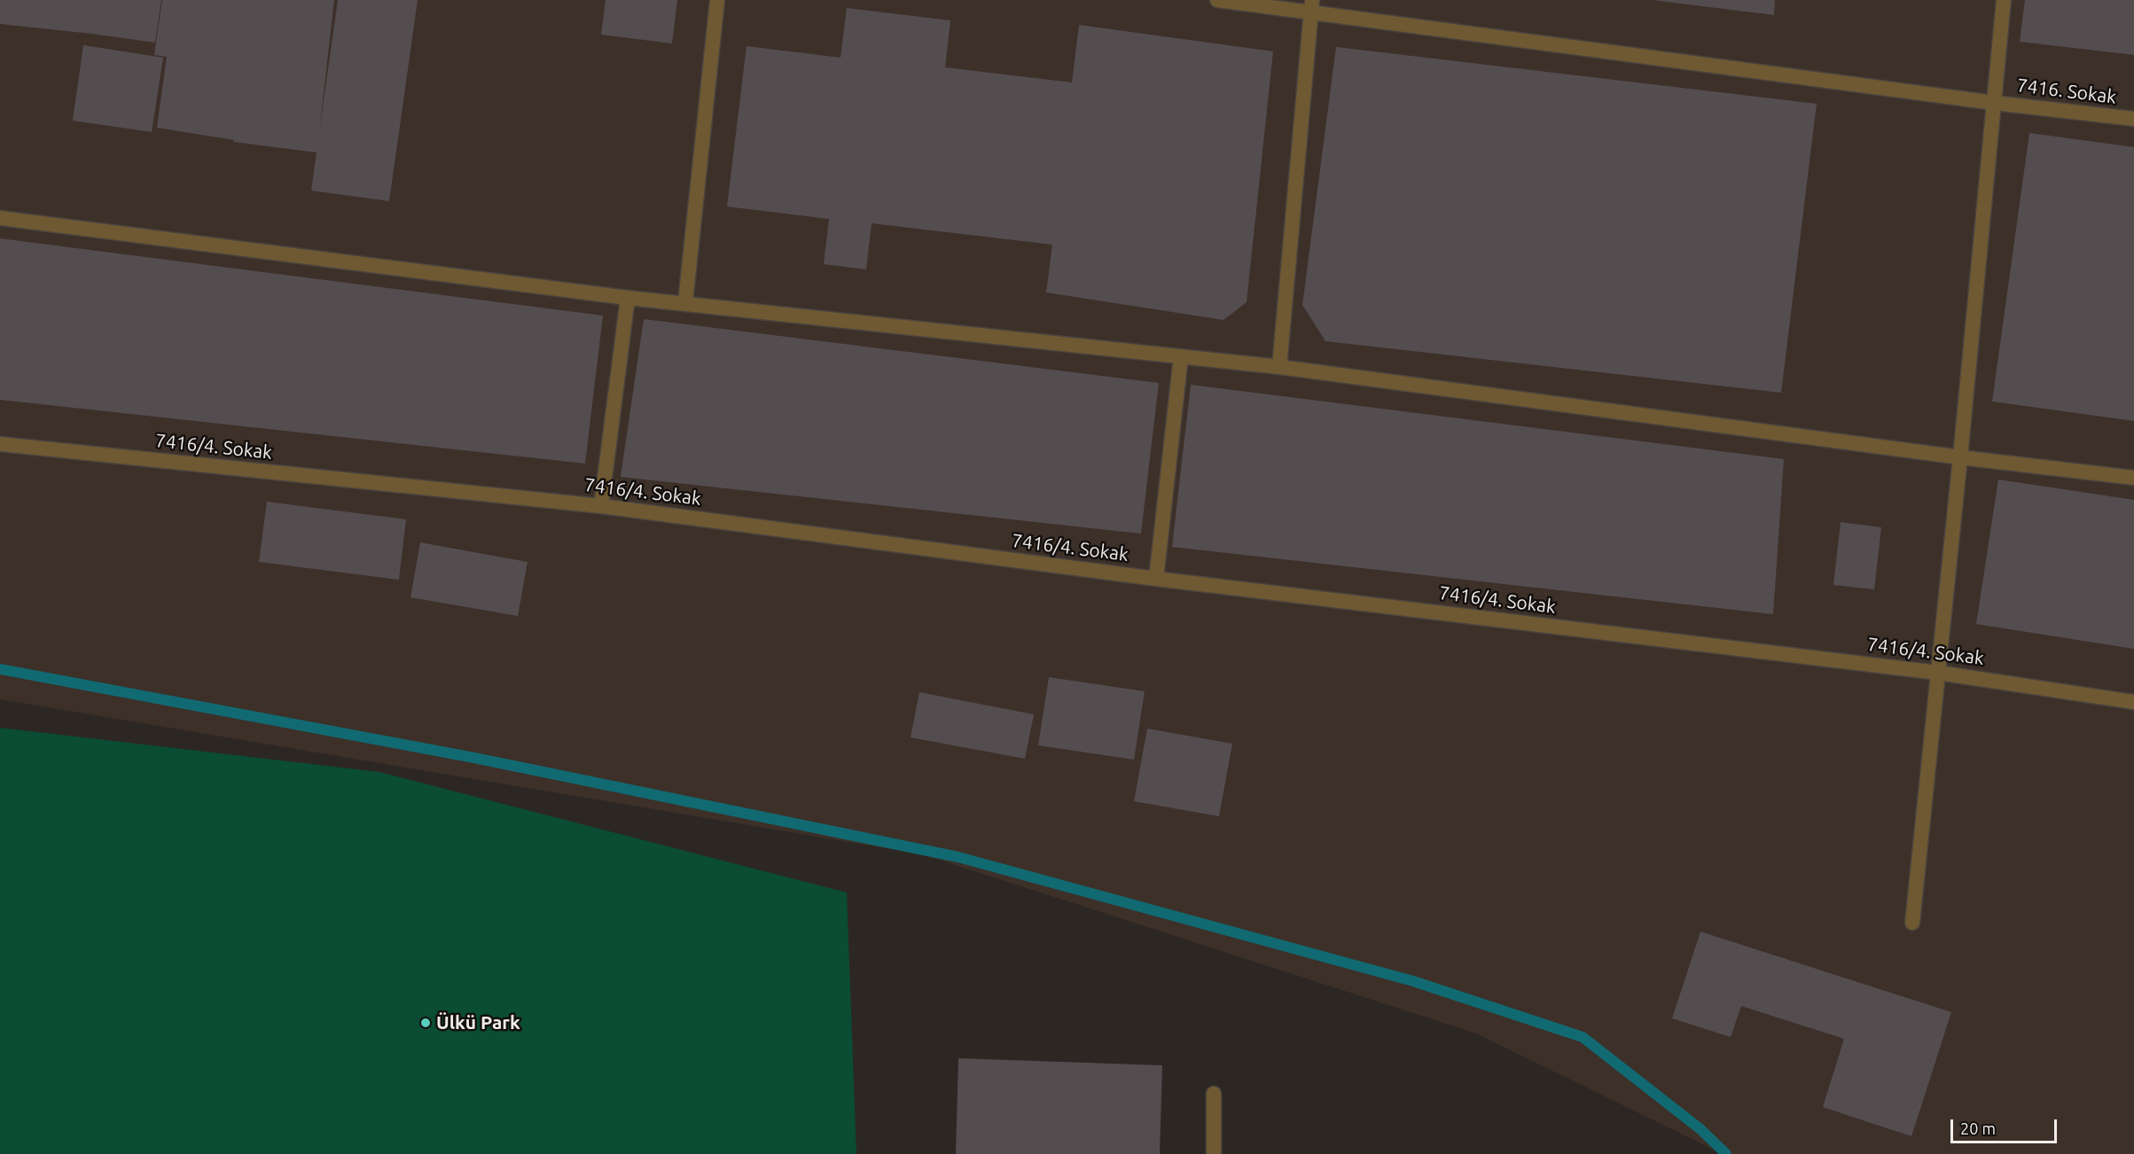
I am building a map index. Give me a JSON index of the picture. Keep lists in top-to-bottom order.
{
  "streets": {
    "street": ["7416. Sokak", "7416/4. Sokak"]
  },
  "places": ["Ülkü Park"],
  "scale_bar": "20 m"
}
